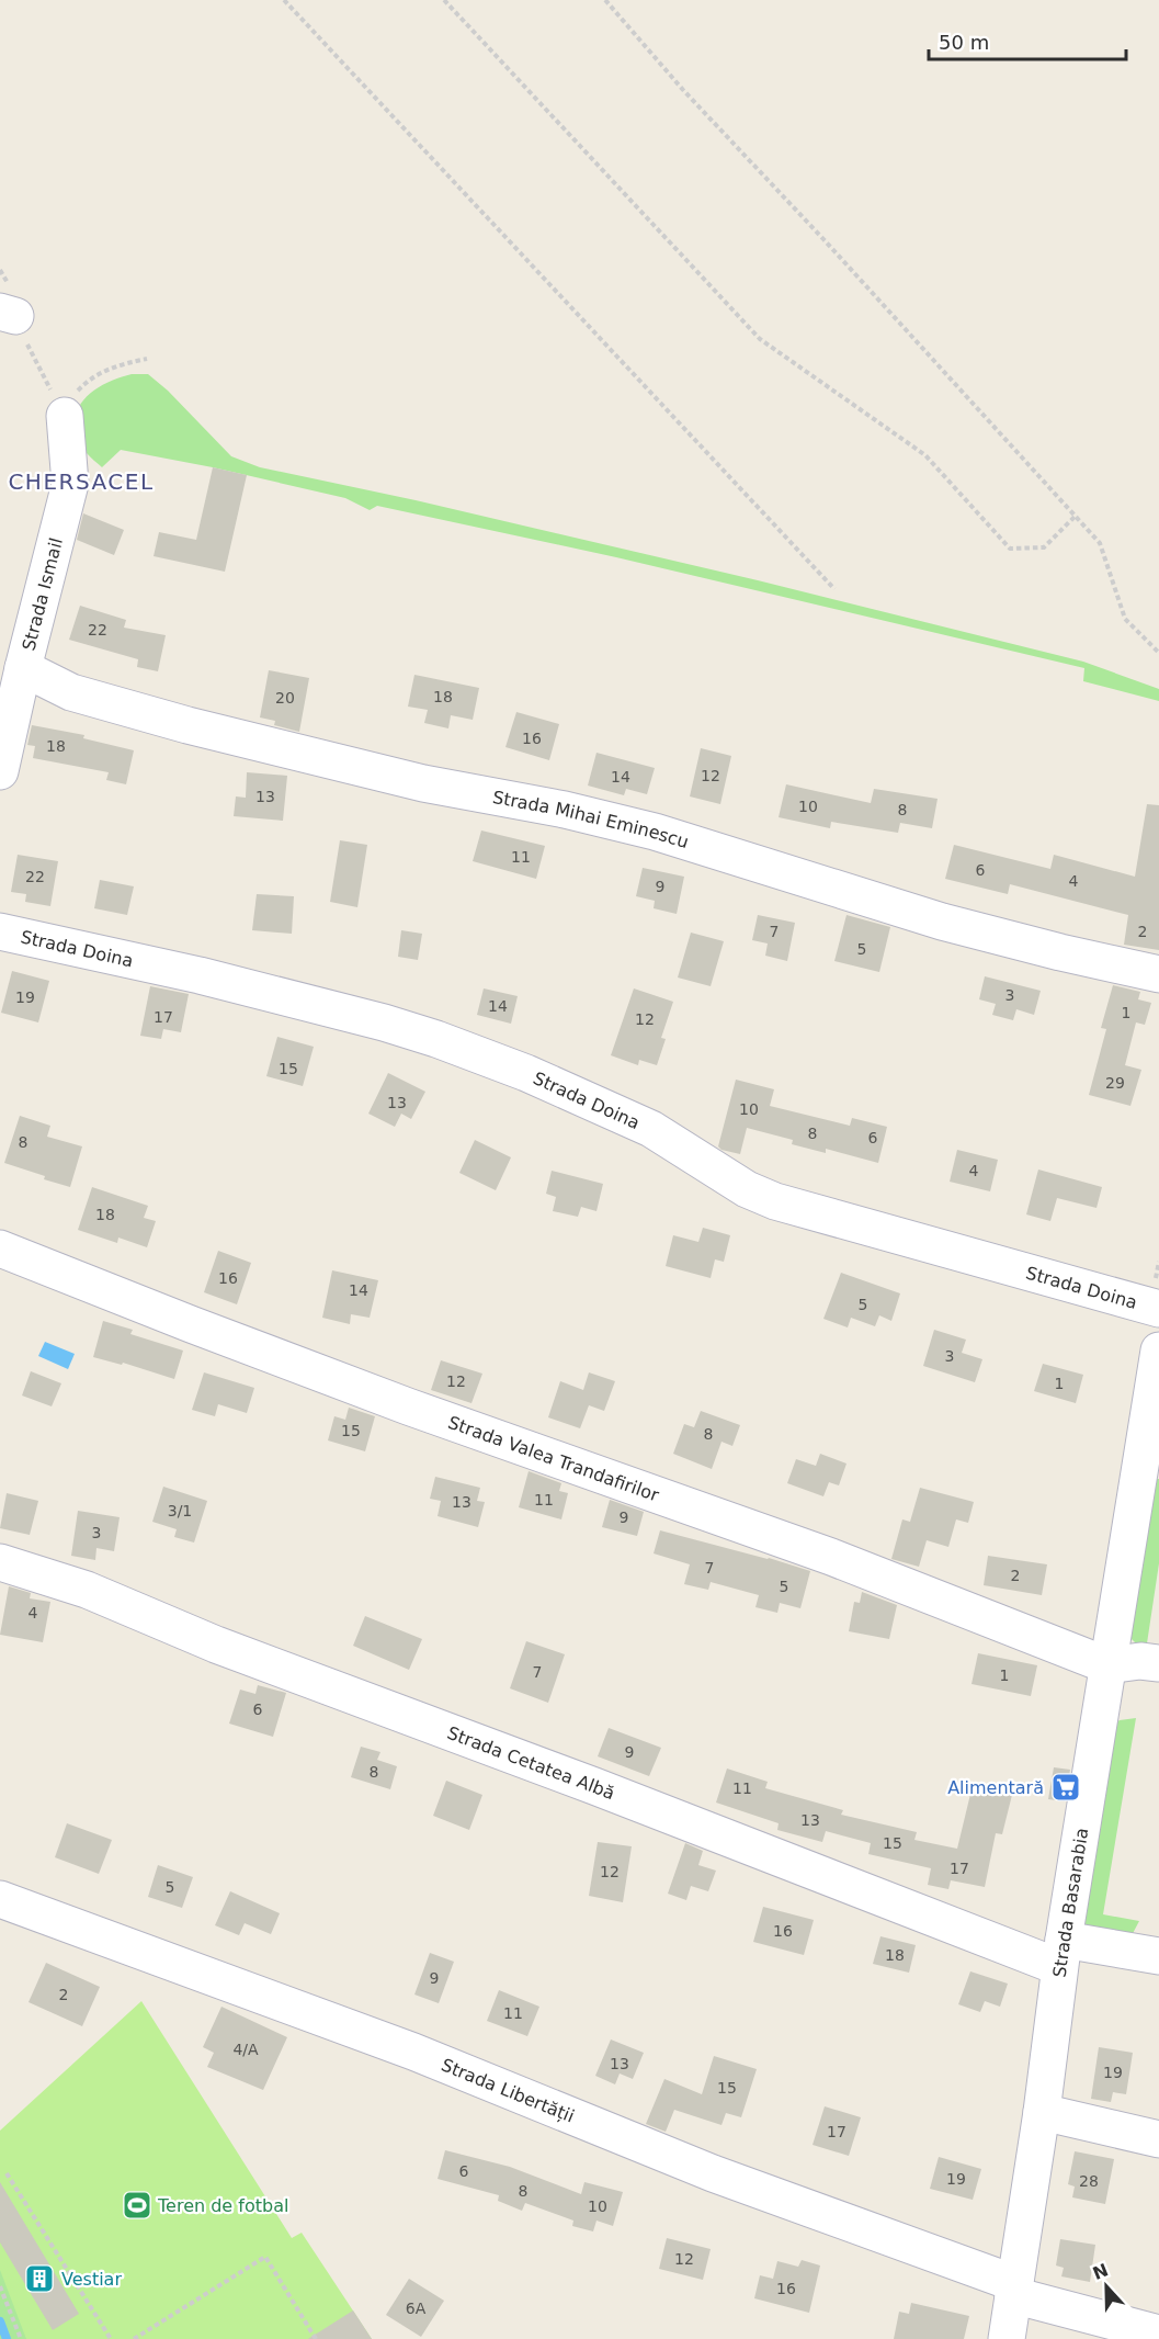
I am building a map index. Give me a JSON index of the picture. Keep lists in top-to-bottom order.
{
  "streets": {
    "street": [
      "Strada Ismail",
      "Strada Mihai Eminescu",
      "Strada Doina",
      "Strada Valea Trandafirilor",
      "Strada Cetatea Albă",
      "Strada Basarabia",
      "Strada Libertății"
    ]
  },
  "crossings": [
    ["Strada Ismail", "Strada Mihai Eminescu"],
    ["Strada Valea Trandafirilor", "Strada Basarabia"],
    ["Strada Cetatea Albă", "Strada Basarabia"],
    ["Strada Basarabia", "Strada Libertății"]
  ],
  "districts": ["CHERSACEL"],
  "places": {
    "supermarket": ["Alimentară"],
    "sports": ["Teren de fotbal"],
    "building": ["Vestiar"]
  },
  "house_numbers": [
    "22",
    "18",
    "20",
    "16",
    "18",
    "12",
    "14",
    "13",
    "10",
    "8",
    "11",
    "6",
    "22",
    "4",
    "9",
    "7",
    "2",
    "5",
    "3",
    "19",
    "14",
    "1",
    "17",
    "12",
    "15",
    "29",
    "13",
    "10",
    "8",
    "6",
    "8",
    "4",
    "18",
    "16",
    "14",
    "5",
    "3",
    "12",
    "1",
    "15",
    "8",
    "11",
    "13",
    "3/1",
    "9",
    "3",
    "7",
    "2",
    "5",
    "4",
    "7",
    "1",
    "6",
    "9",
    "8",
    "11",
    "13",
    "15",
    "17",
    "12",
    "5",
    "16",
    "18",
    "9",
    "2",
    "11",
    "4/A",
    "13",
    "19",
    "15",
    "17",
    "6",
    "19",
    "28",
    "8",
    "10",
    "12",
    "16",
    "6A"
  ],
  "scale_bar": "50 m",
  "north": "top"
}
